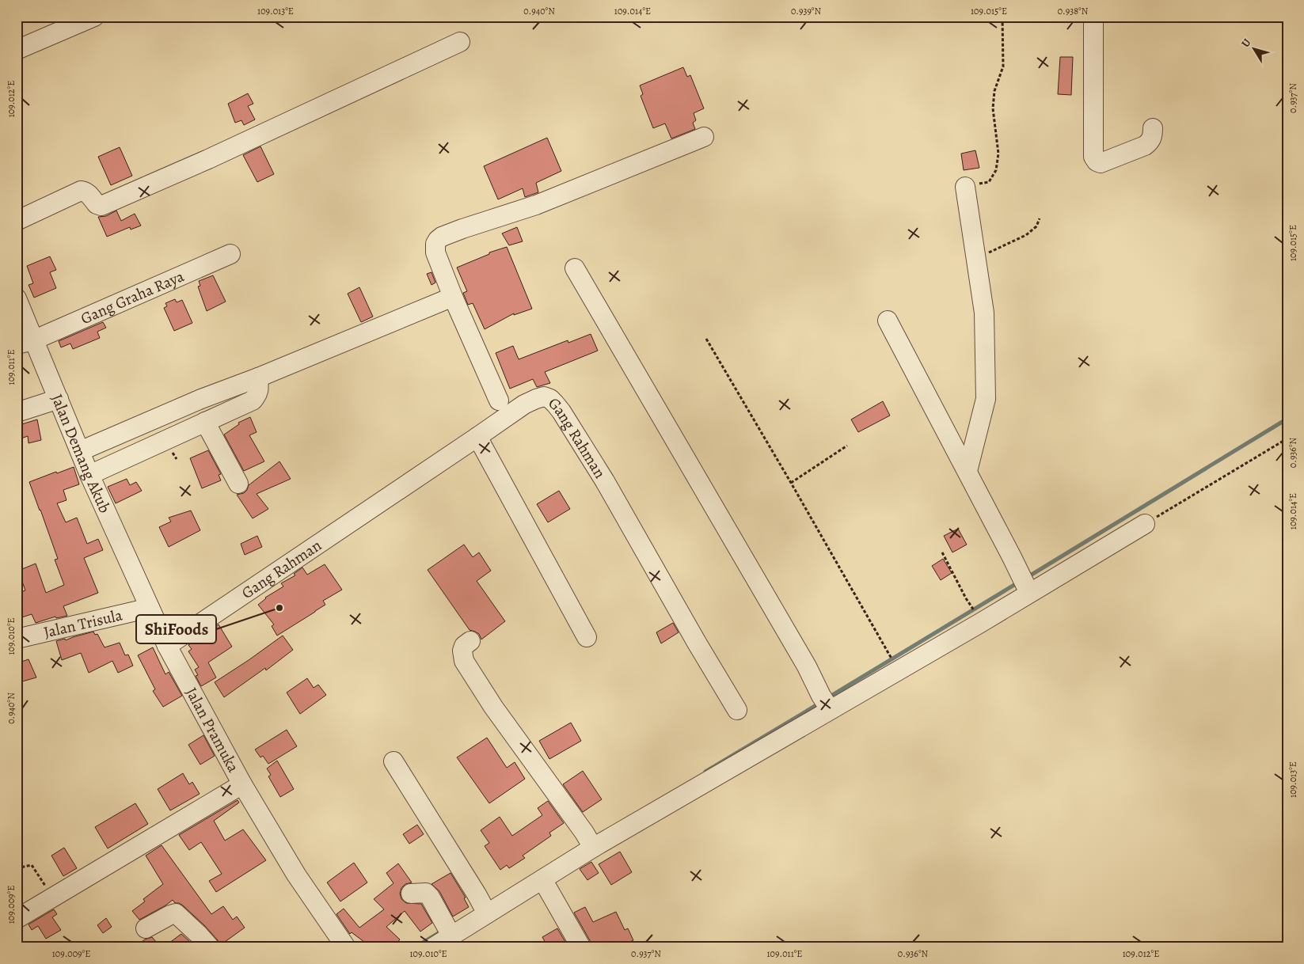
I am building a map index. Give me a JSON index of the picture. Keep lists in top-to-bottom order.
{
  "streets": {
    "street": [
      "Gang Graha Raya",
      "Gang Rahman",
      "Jalan Demang Akub",
      "Jalan Trisula",
      "Jalan Pramuka"
    ]
  },
  "crossings": [
    ["Gang Graha Raya", "Jalan Demang Akub"],
    ["Gang Rahman", "Jalan Pramuka"],
    ["Jalan Demang Akub", "Jalan Trisula"],
    ["Jalan Demang Akub", "Jalan Pramuka"],
    ["Jalan Trisula", "Jalan Pramuka"]
  ],
  "places": ["ShiFoods"],
  "north": "top left",
  "coordinates": [
    "109.013°E",
    "0.940°N",
    "109.014°E",
    "0.939°N",
    "109.015°E",
    "0.938°N",
    "0.937°N",
    "109.012°E",
    "109.011°E",
    "0.936°N",
    "109.010°E",
    "109.009°E"
  ]
}
